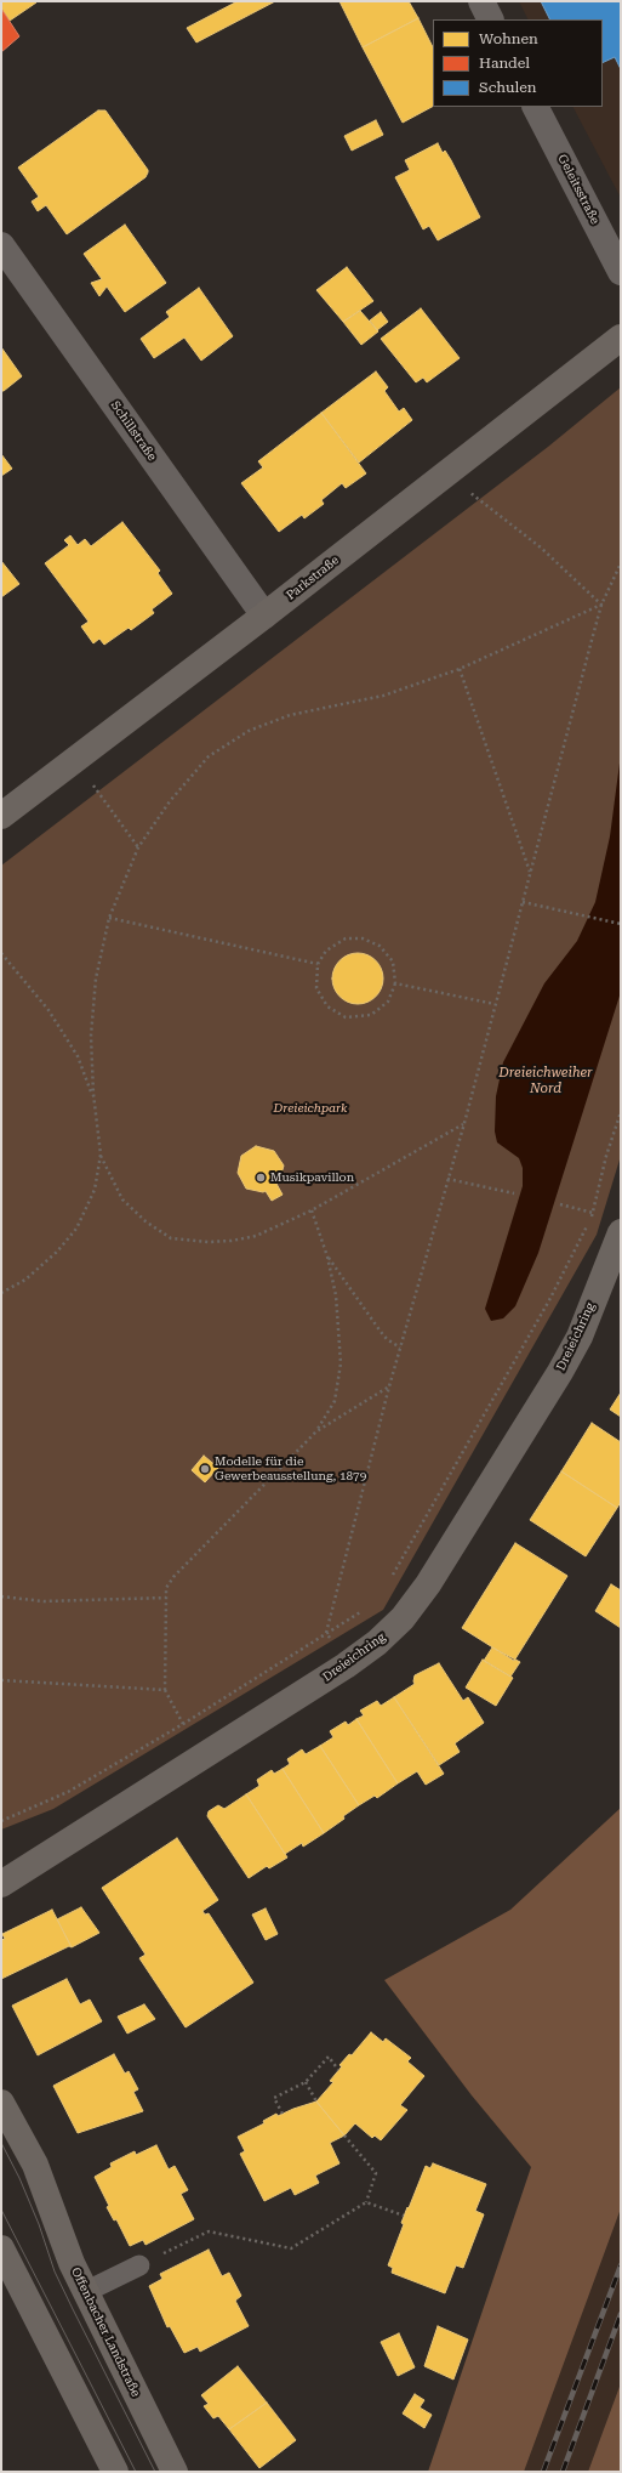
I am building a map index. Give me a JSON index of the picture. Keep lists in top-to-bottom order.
{
  "streets": {
    "street": [
      "Geleitsstraße",
      "Schillstraße",
      "Parkstraße",
      "Dreieichring",
      "Offenbacher Landstraße"
    ]
  },
  "crossings": [
    ["Schillstraße", "Parkstraße"]
  ],
  "water": ["Dreieichweiher Nord"],
  "parks": ["Dreieichpark"],
  "places": ["Musikpavillon", "Modelle für die Gewerbeausstellung, 1879"],
  "legend": ["Wohnen", "Handel", "Schulen"]
}
